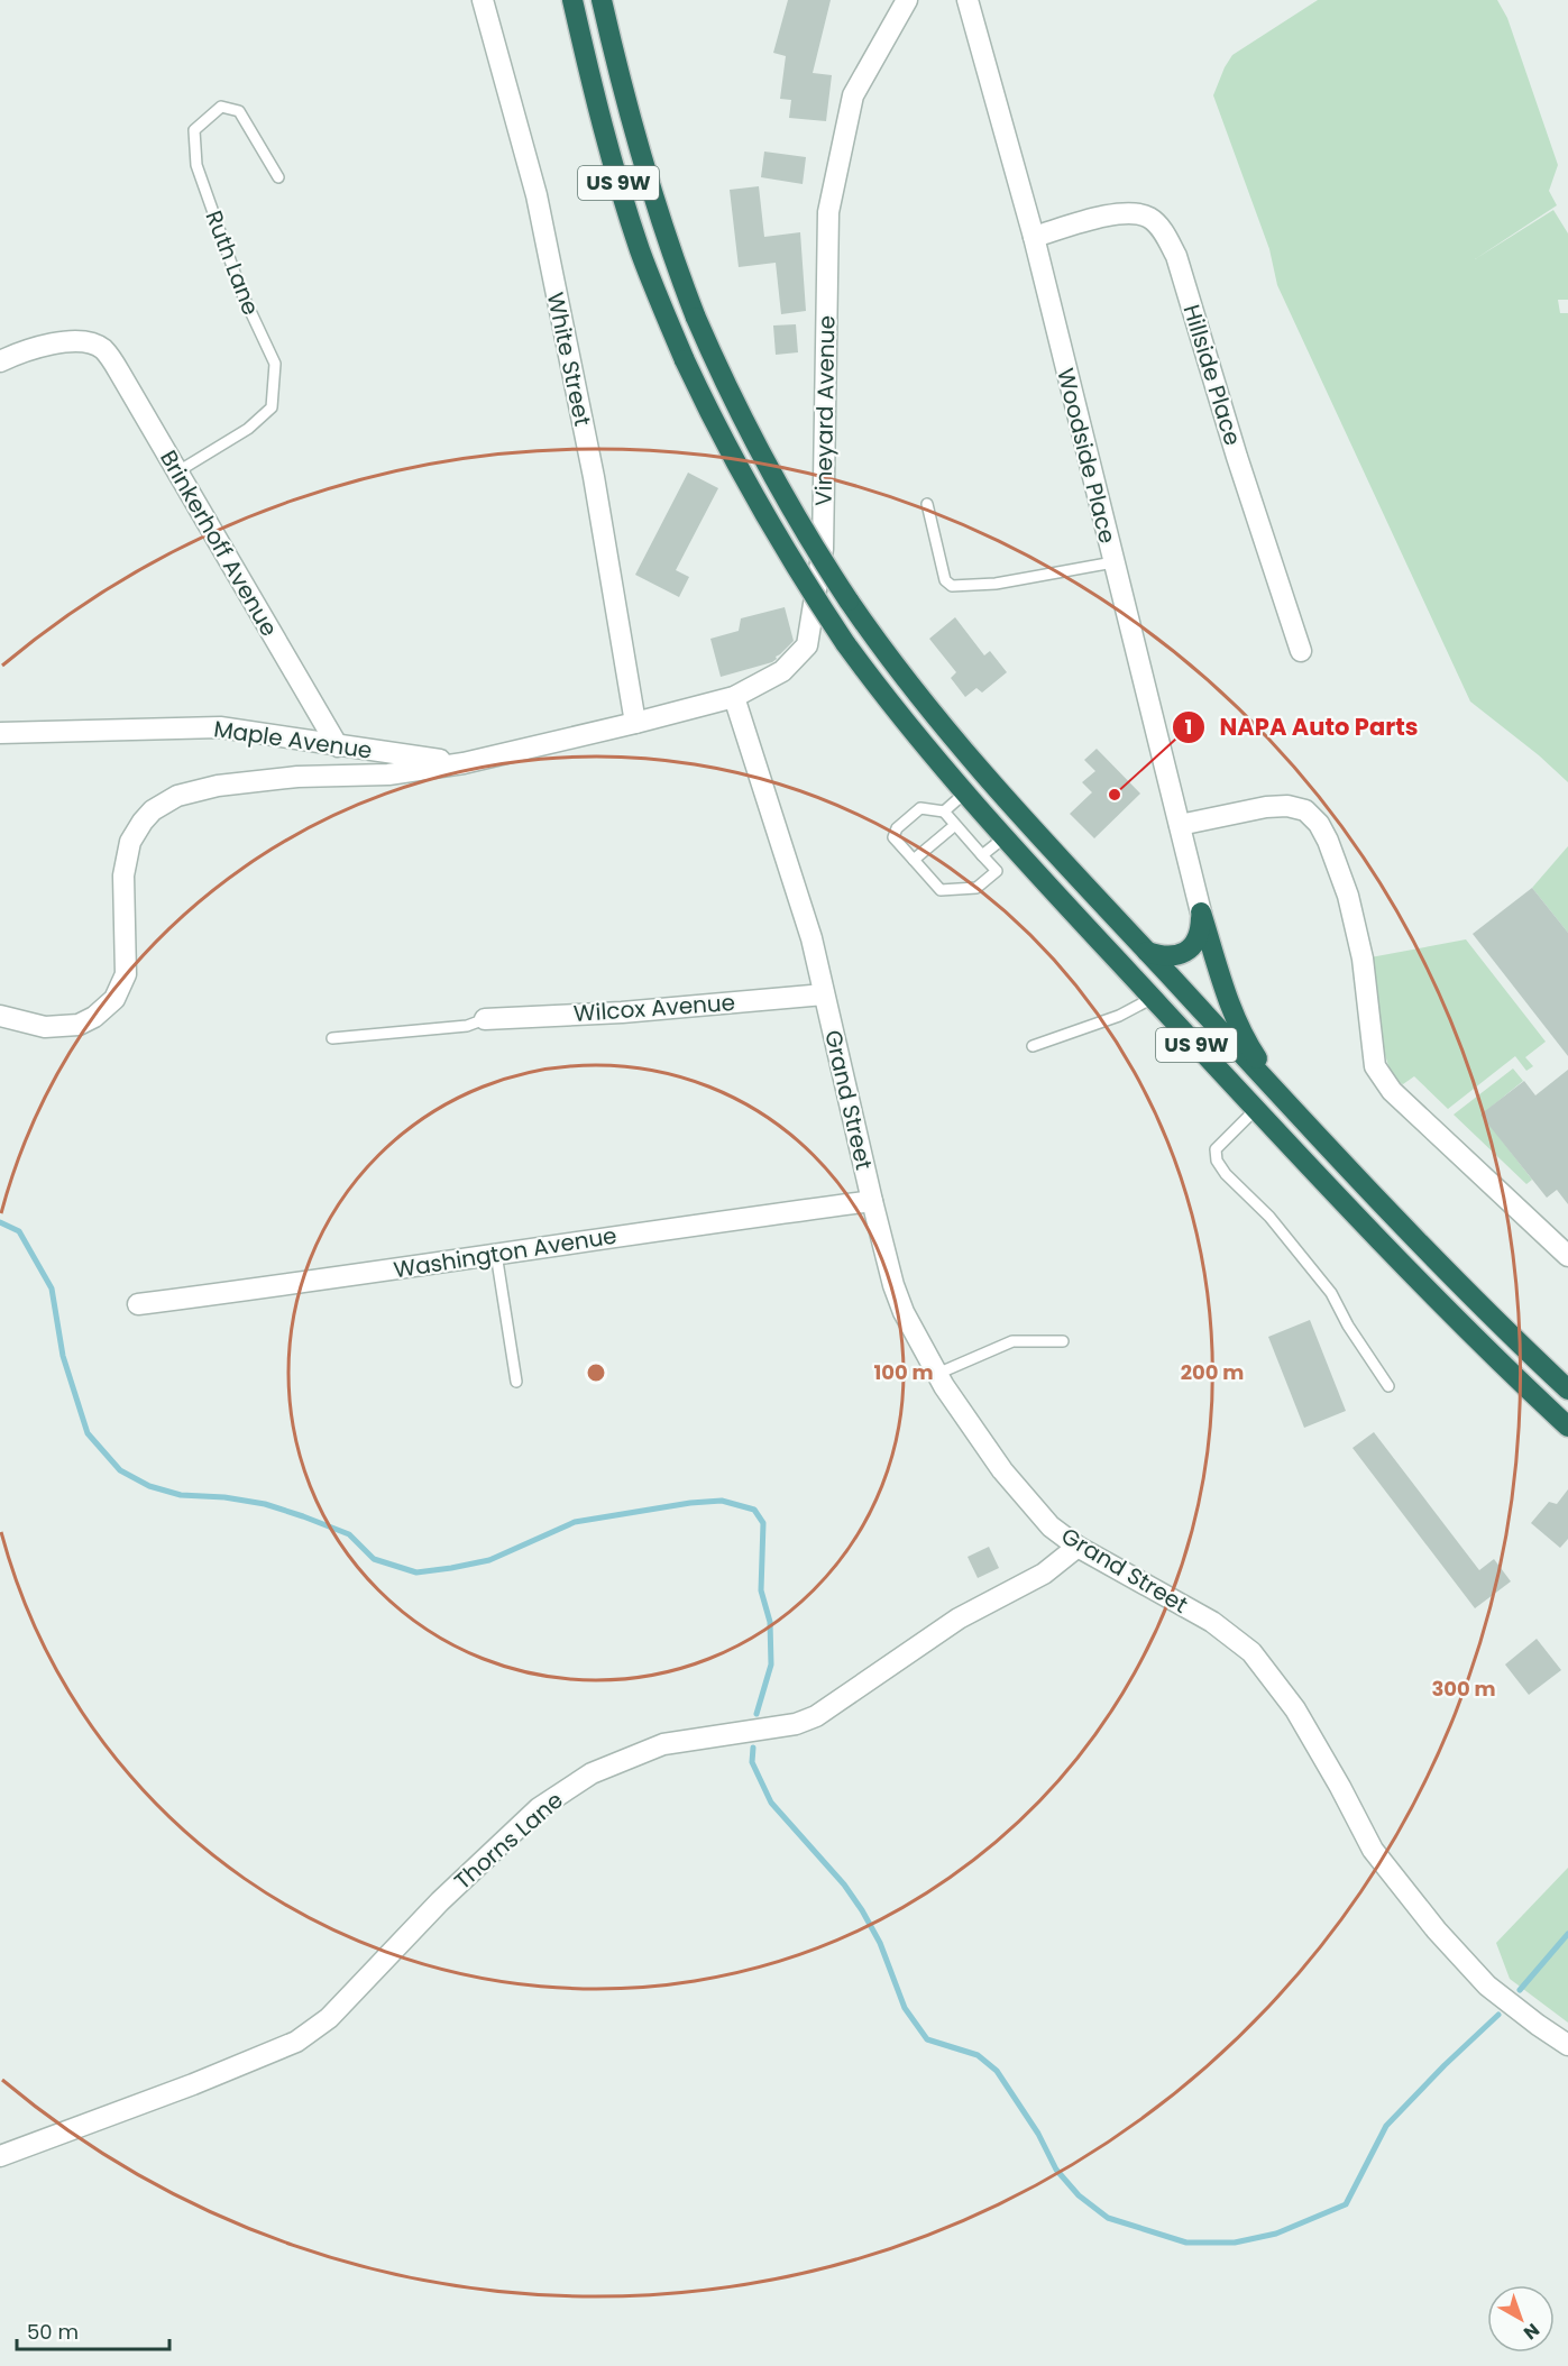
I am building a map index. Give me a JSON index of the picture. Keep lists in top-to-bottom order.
{
  "streets": {
    "highway": ["US 9W"],
    "street": [
      "White Street",
      "Hillside Place",
      "Vineyard Avenue",
      "Woodside Place",
      "Brinkerhoff Avenue",
      "Maple Avenue",
      "Wilcox Avenue",
      "Grand Street",
      "Washington Avenue",
      "Thorns Lane"
    ],
    "lane": ["Ruth Lane"]
  },
  "crossings": [
    ["Ruth Lane", "Brinkerhoff Avenue"],
    ["White Street", "Vineyard Avenue"],
    ["Hillside Place", "Woodside Place"],
    ["Vineyard Avenue", "Maple Avenue"],
    ["Vineyard Avenue", "Grand Street"],
    ["Brinkerhoff Avenue", "Maple Avenue"],
    ["Wilcox Avenue", "Grand Street"],
    ["Grand Street", "Washington Avenue"],
    ["Grand Street", "Thorns Lane"]
  ],
  "places": ["NAPA Auto Parts"],
  "scale_bar": "50 m",
  "north": "bottom right",
  "rings": ["100 m", "200 m", "300 m"]
}
